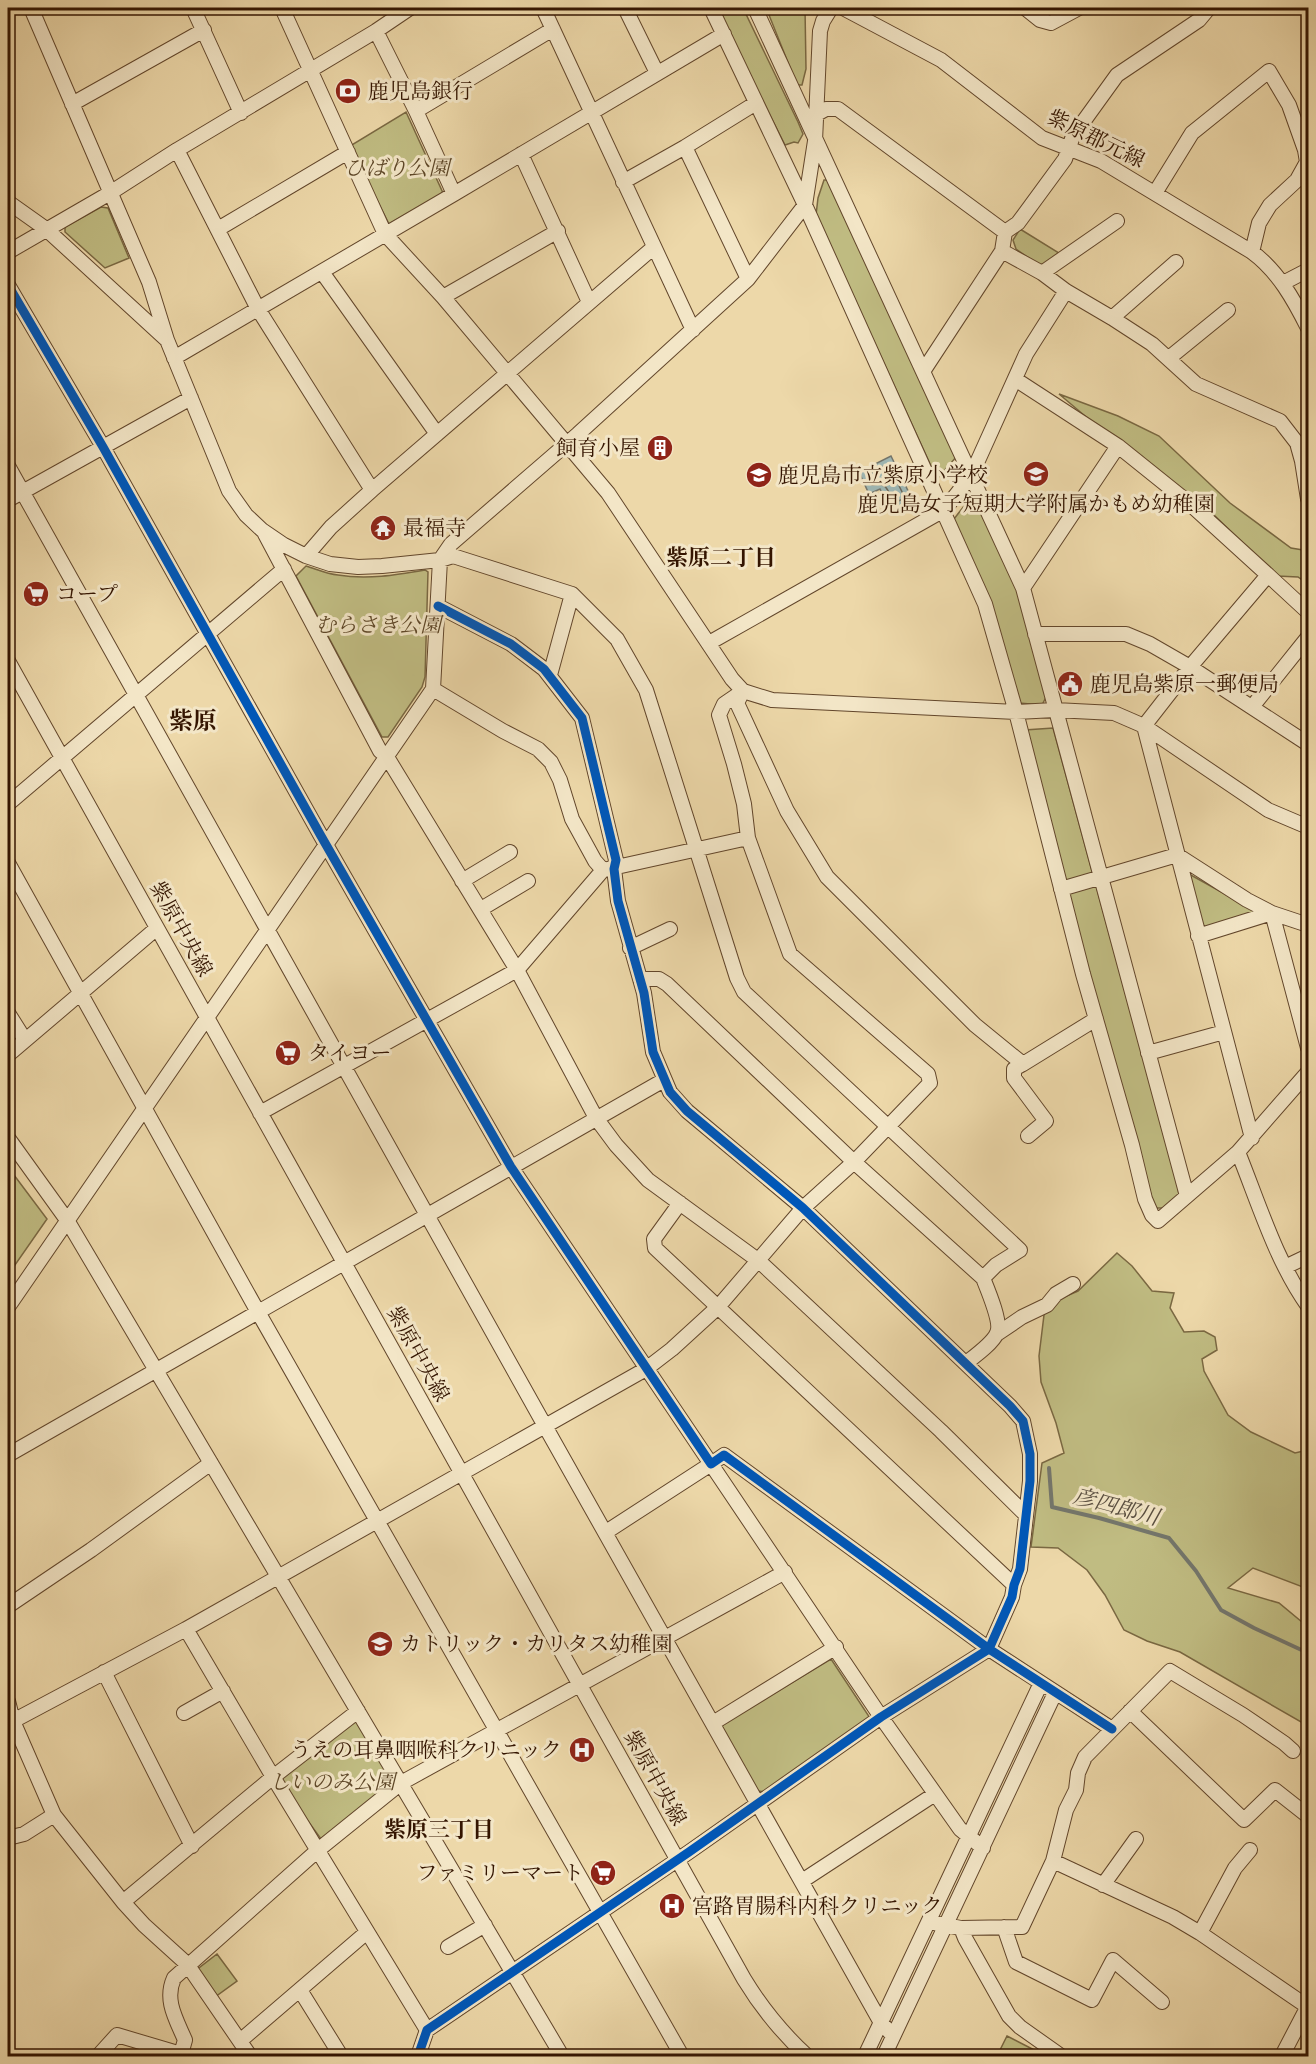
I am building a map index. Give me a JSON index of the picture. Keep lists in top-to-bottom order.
{
  "streets": {
    "street": ["紫原郡元線", "紫原中央線"]
  },
  "districts": ["紫原二丁目", "紫原", "紫原三丁目"],
  "water": ["彦四郎川"],
  "parks": ["ひばり公園", "むらさき公園", "しいのみ公園"],
  "places": {
    "bank": ["鹿児島銀行"],
    "building": ["飼育小屋"],
    "school or university": ["鹿児島女子短期大学附属かもめ幼稚園", "鹿児島市立紫原小学校", "カトリック・カリタス幼稚園"],
    "temple": ["最福寺"],
    "supermarket": ["コープ", "タイヨー", "ファミリーマート"],
    "public building": ["鹿児島紫原一郵便局"],
    "hospital": ["うえの耳鼻咽喉科クリニック", "宮路胃腸科内科クリニック"]
  }
}
